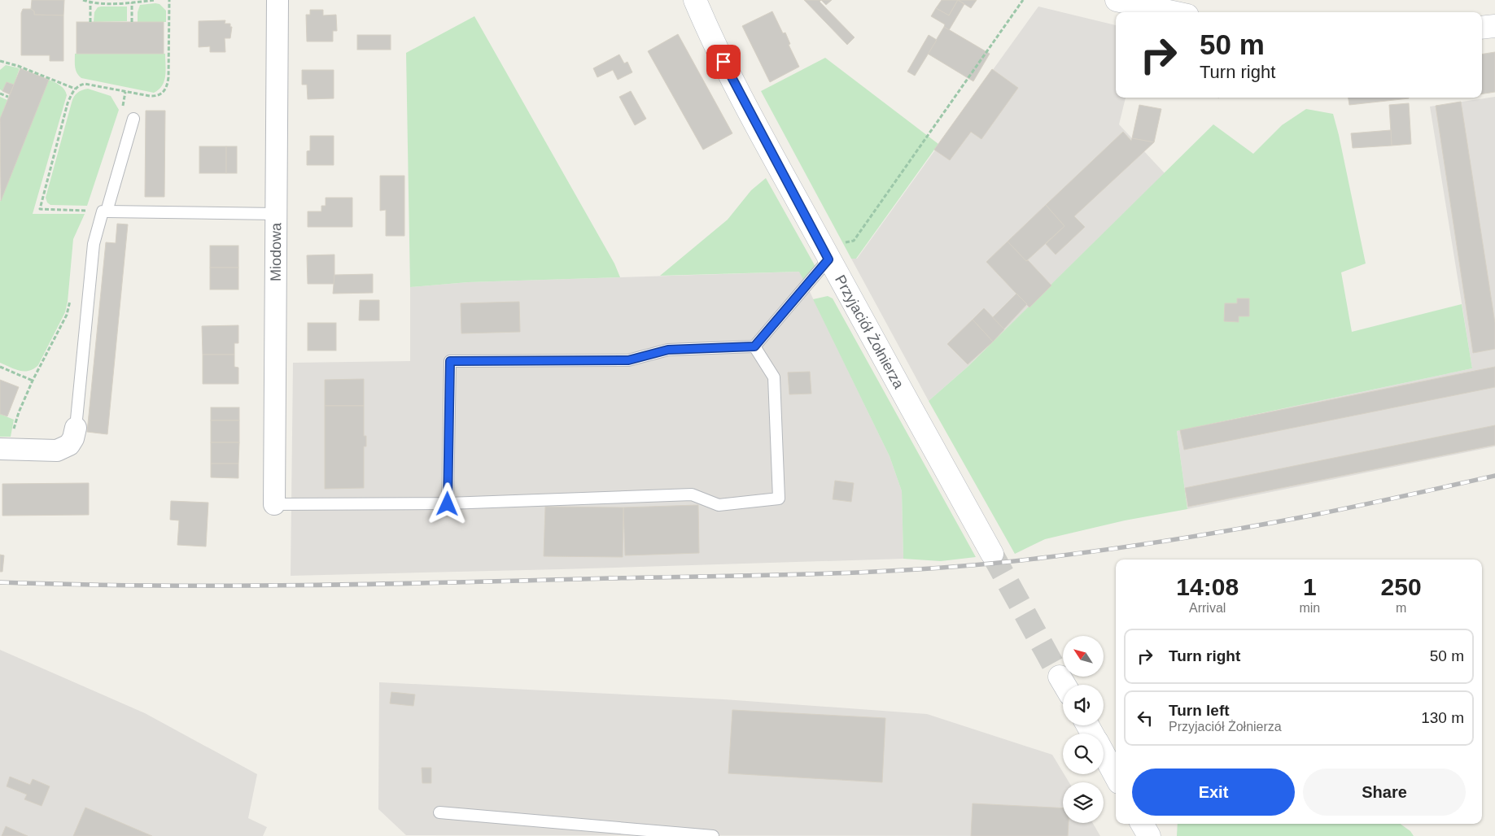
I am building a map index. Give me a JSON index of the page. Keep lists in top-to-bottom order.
{
  "streets": {
    "main road": ["Przyjaciół Żołnierza"],
    "street": ["Miodowa"]
  },
  "north": "top left",
  "page": {
    "turn": ["50 m", "Turn right"],
    "eta": [
      "14:08",
      "Arrival",
      "1",
      "min",
      "250",
      "m"
    ],
    "list": [
      {
        "name": "Turn right",
        "value": "50 m"
      },
      {
        "name": "Turn left",
        "note": "Przyjaciół Żołnierza",
        "value": "130 m"
      }
    ],
    "buttons": ["Exit", "Share"]
  }
}
